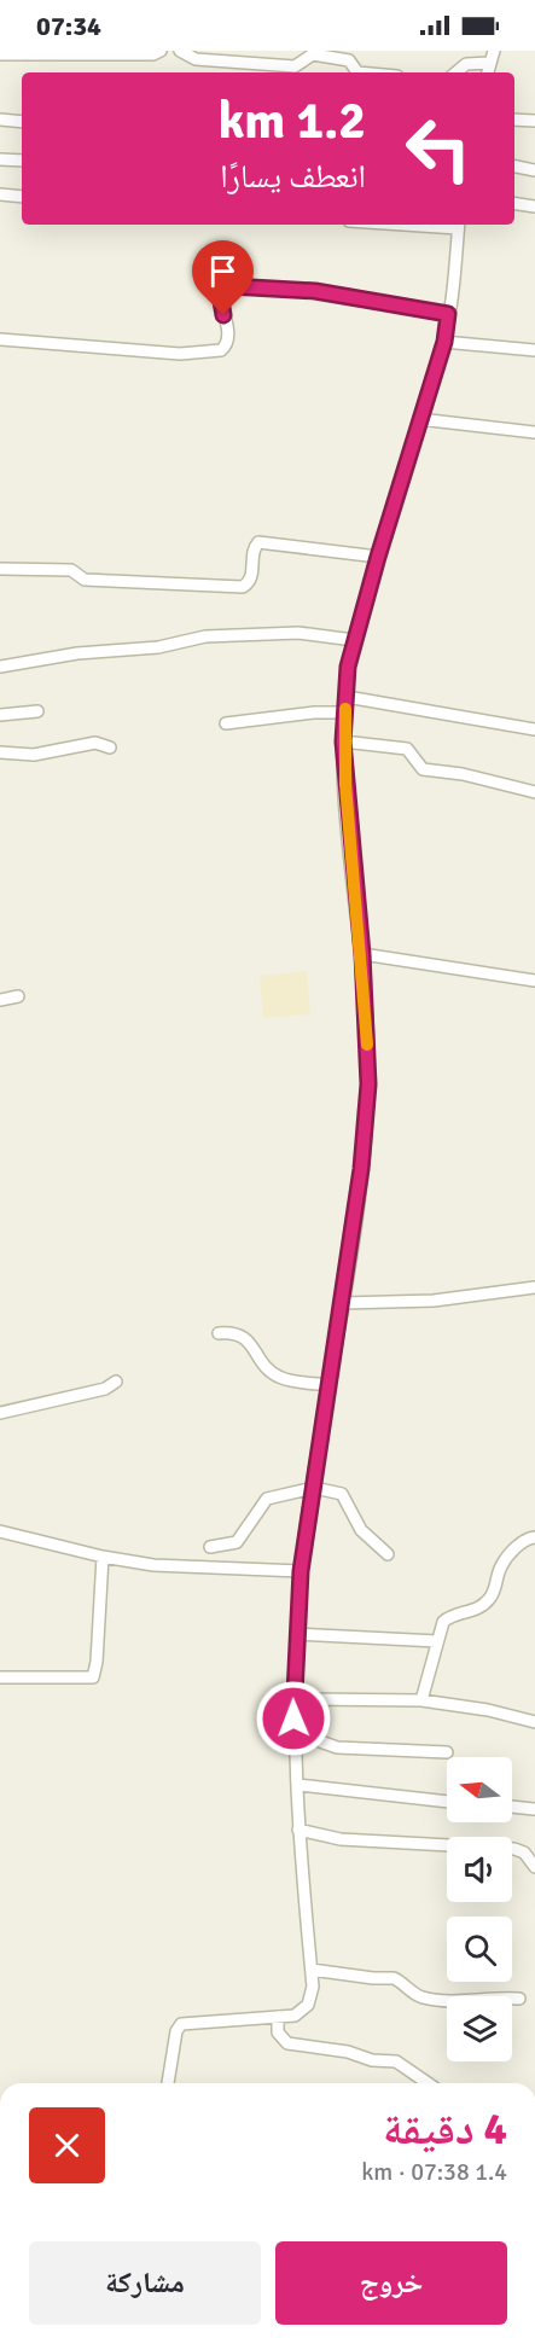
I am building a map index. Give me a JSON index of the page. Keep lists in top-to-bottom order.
{
  "north": "left",
  "page": {
    "status": "07:34",
    "turn": ["1.2 km", "انعطف يسارًا"],
    "heading": ["4 دقيقة", "1.4 km · 07:38"],
    "buttons": ["خروج", "مشاركة"]
  }
}
